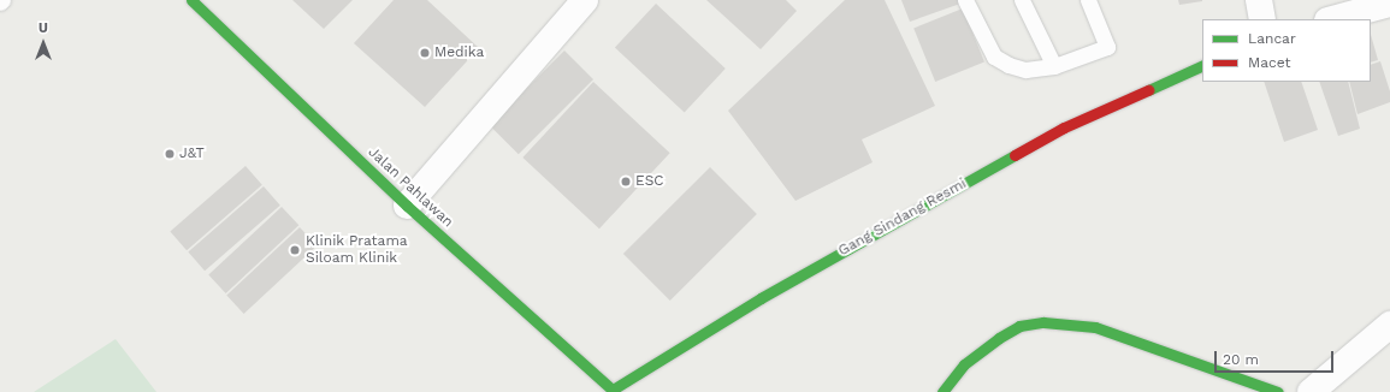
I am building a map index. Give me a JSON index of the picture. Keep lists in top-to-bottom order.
{
  "streets": {
    "street": ["Jalan Pahlawan", "Gang Sindang Resmi"]
  },
  "crossings": [
    ["Jalan Pahlawan", "Gang Sindang Resmi"]
  ],
  "places": [
    "Medika",
    "J&T",
    "ESC",
    "Klinik Pratama Siloam Klinik"
  ],
  "legend": ["Lancar", "Macet"],
  "scale_bar": "20 m",
  "north": "top"
}
